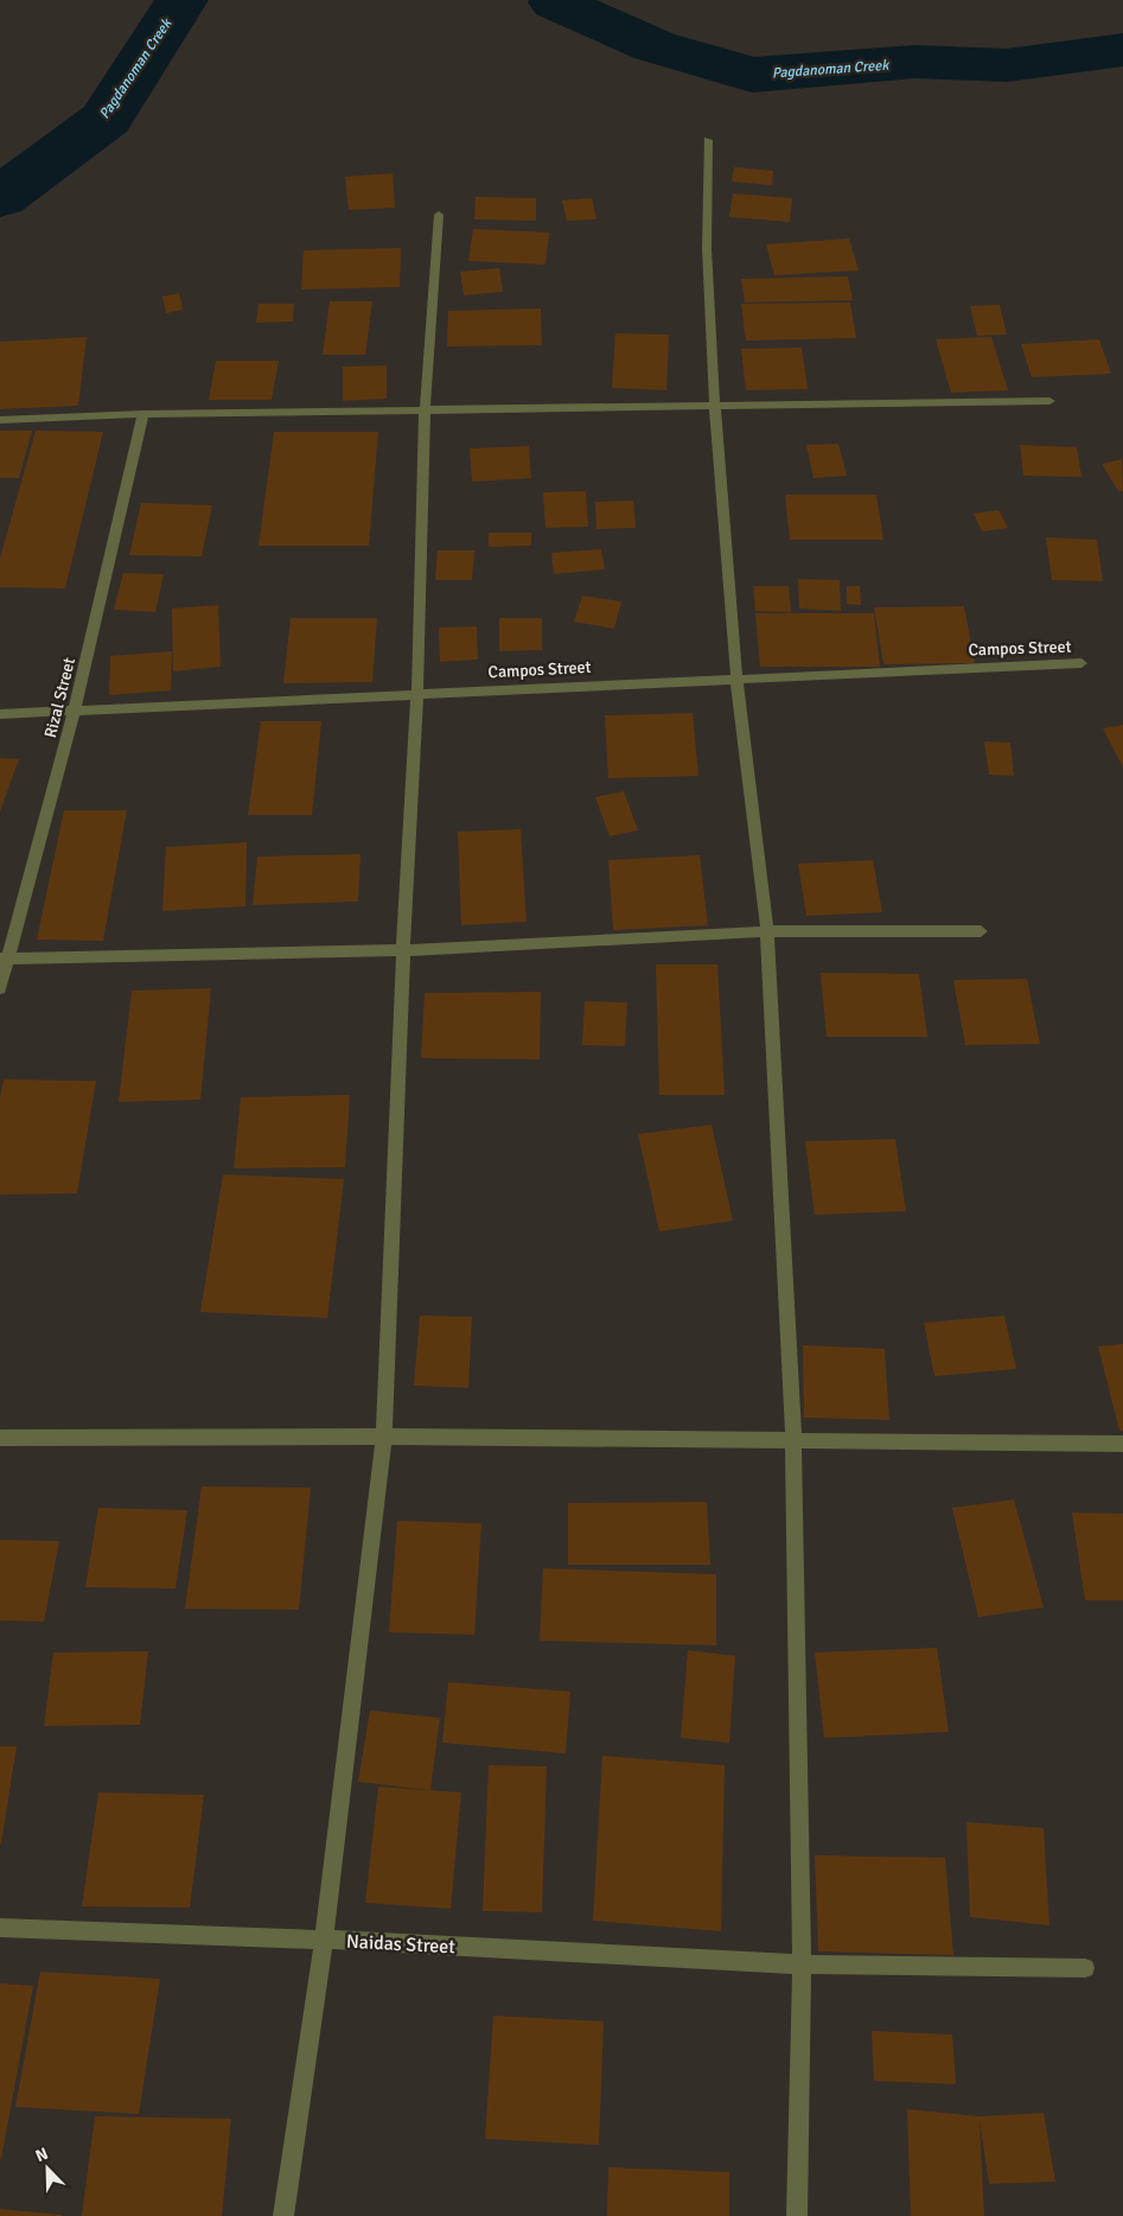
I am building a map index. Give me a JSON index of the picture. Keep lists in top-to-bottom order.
{
  "streets": {
    "street": ["Campos Street", "Rizal Street", "Naidas Street"]
  },
  "crossings": [
    ["Campos Street", "Rizal Street"]
  ],
  "water": ["Pagdanoman Creek"],
  "north": "top left"
}
